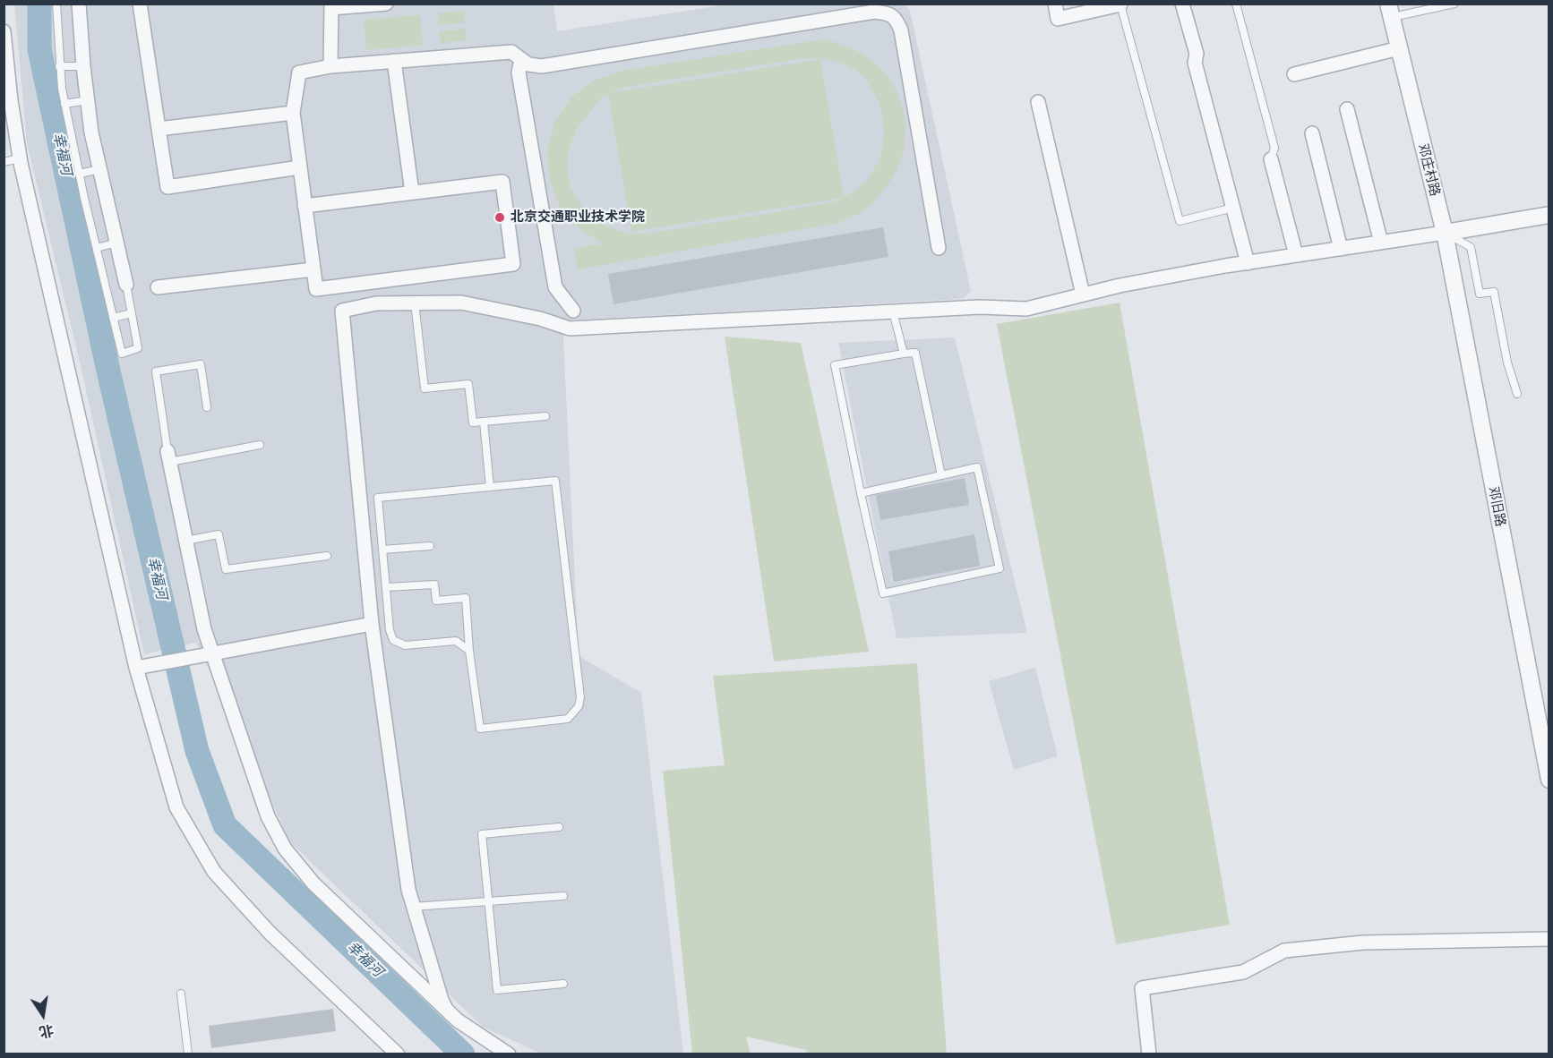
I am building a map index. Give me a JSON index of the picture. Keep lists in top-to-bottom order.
{
  "streets": {
    "street": ["邓庄村路", "邓旧路"]
  },
  "crossings": [
    ["邓庄村路", "邓旧路"]
  ],
  "water": ["幸福河"],
  "places": ["北京交通职业技术学院"],
  "north": "bottom"
}
